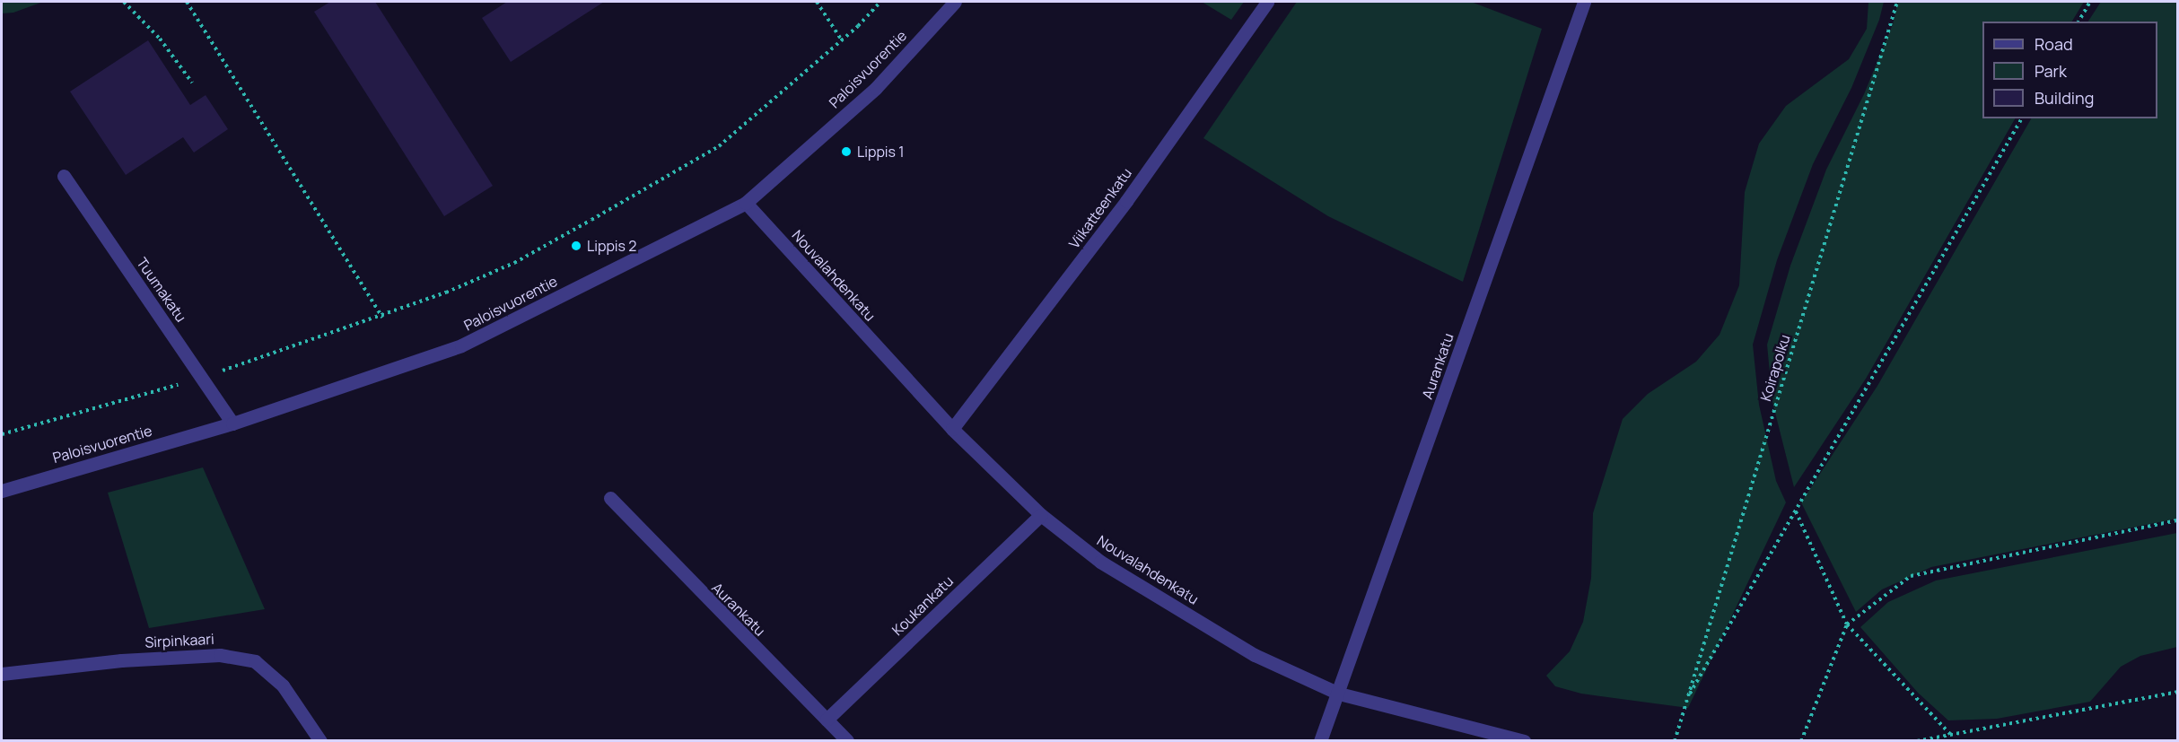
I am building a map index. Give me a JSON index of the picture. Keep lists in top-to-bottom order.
{
  "streets": {
    "street": [
      "Paloisvuorentie",
      "Viikatteenkatu",
      "Nouvalahdenkatu",
      "Tuumakatu",
      "Aurankatu",
      "Koukankatu",
      "Sirpinkaari"
    ],
    "path": ["Koirapolku"]
  },
  "crossings": [
    ["Paloisvuorentie", "Nouvalahdenkatu"],
    ["Paloisvuorentie", "Tuumakatu"],
    ["Viikatteenkatu", "Nouvalahdenkatu"],
    ["Nouvalahdenkatu", "Aurankatu"],
    ["Nouvalahdenkatu", "Koukankatu"],
    ["Aurankatu", "Koukankatu"]
  ],
  "places": ["Lippis 1", "Lippis 2"],
  "legend": ["Road", "Park", "Building"]
}
